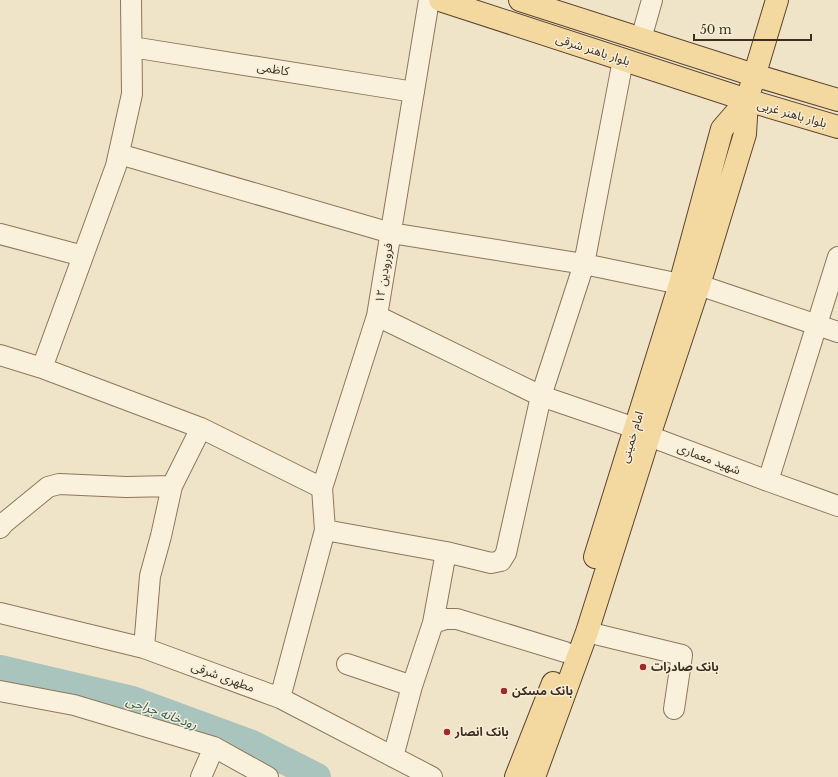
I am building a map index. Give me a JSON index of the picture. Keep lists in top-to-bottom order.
{
  "streets": {
    "main road": ["بلوار باهنر شرقی", "بلوار باهنر غربی", "امام خمینی"],
    "street": [
      "کاظمی",
      "۱۲ فرورودین",
      "شهید معماری",
      "مطهری شرقی"
    ]
  },
  "crossings": [
    ["بلوار باهنر شرقی", "بلوار باهنر غربی"],
    ["بلوار باهنر شرقی", "امام خمینی"],
    ["کاظمی", "۱۲ فرورودین"],
    ["بلوار باهنر غربی", "امام خمینی"],
    ["۱۲ فرورودین", "امام خمینی"],
    ["۱۲ فرورودین", "شهید معماری"],
    ["امام خمینی", "شهید معماری"]
  ],
  "water": ["رودخانه جراحی"],
  "places": ["بانک صادرات", "بانک مسکن", "بانک انصار"],
  "scale_bar": "50 m"
}
